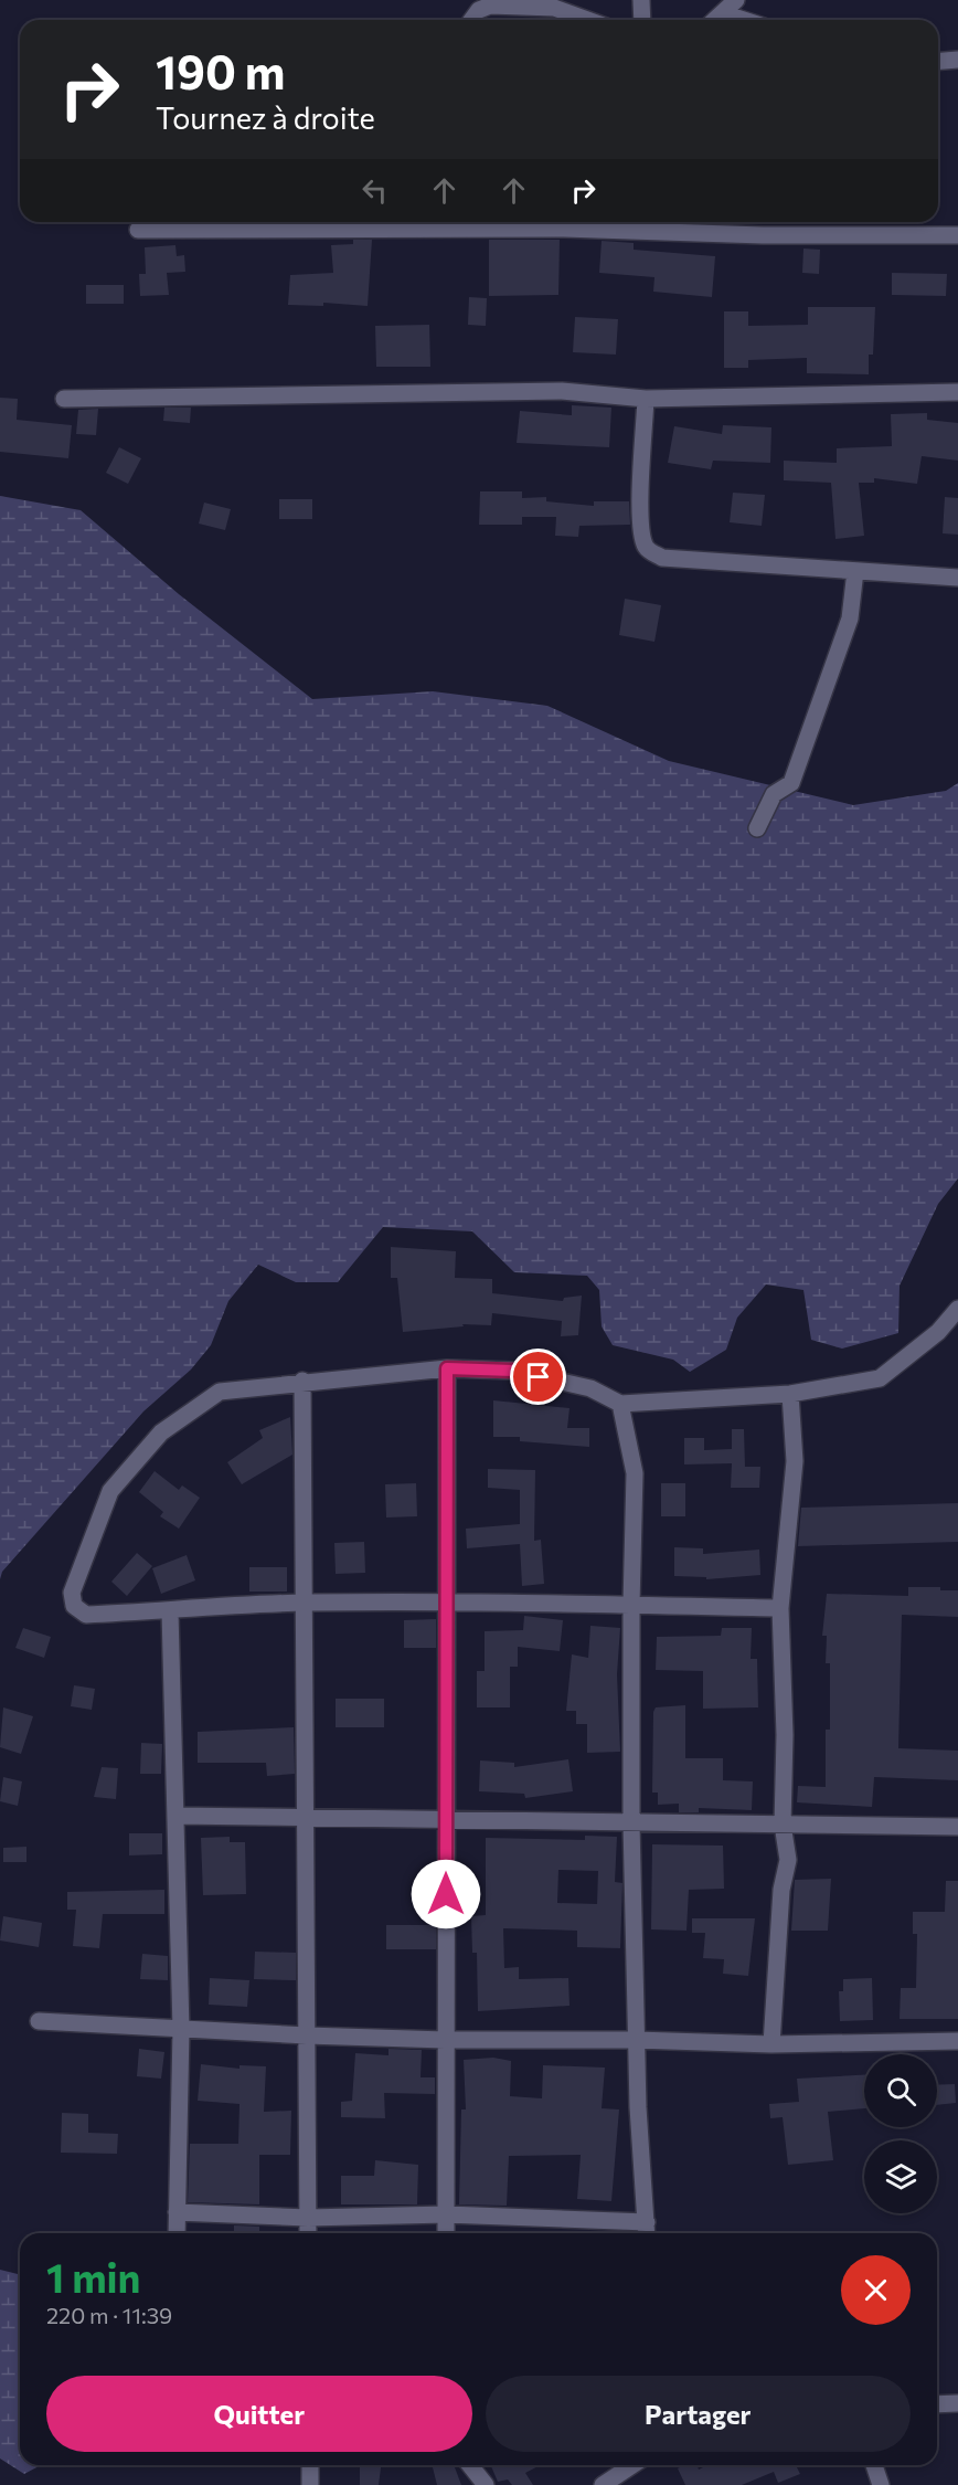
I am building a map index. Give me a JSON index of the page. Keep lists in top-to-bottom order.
{
  "page": {
    "turn": ["190 m", "Tournez à droite"],
    "heading": ["1 min", "220 m · 11:39"],
    "buttons": ["Quitter", "Partager"]
  }
}
